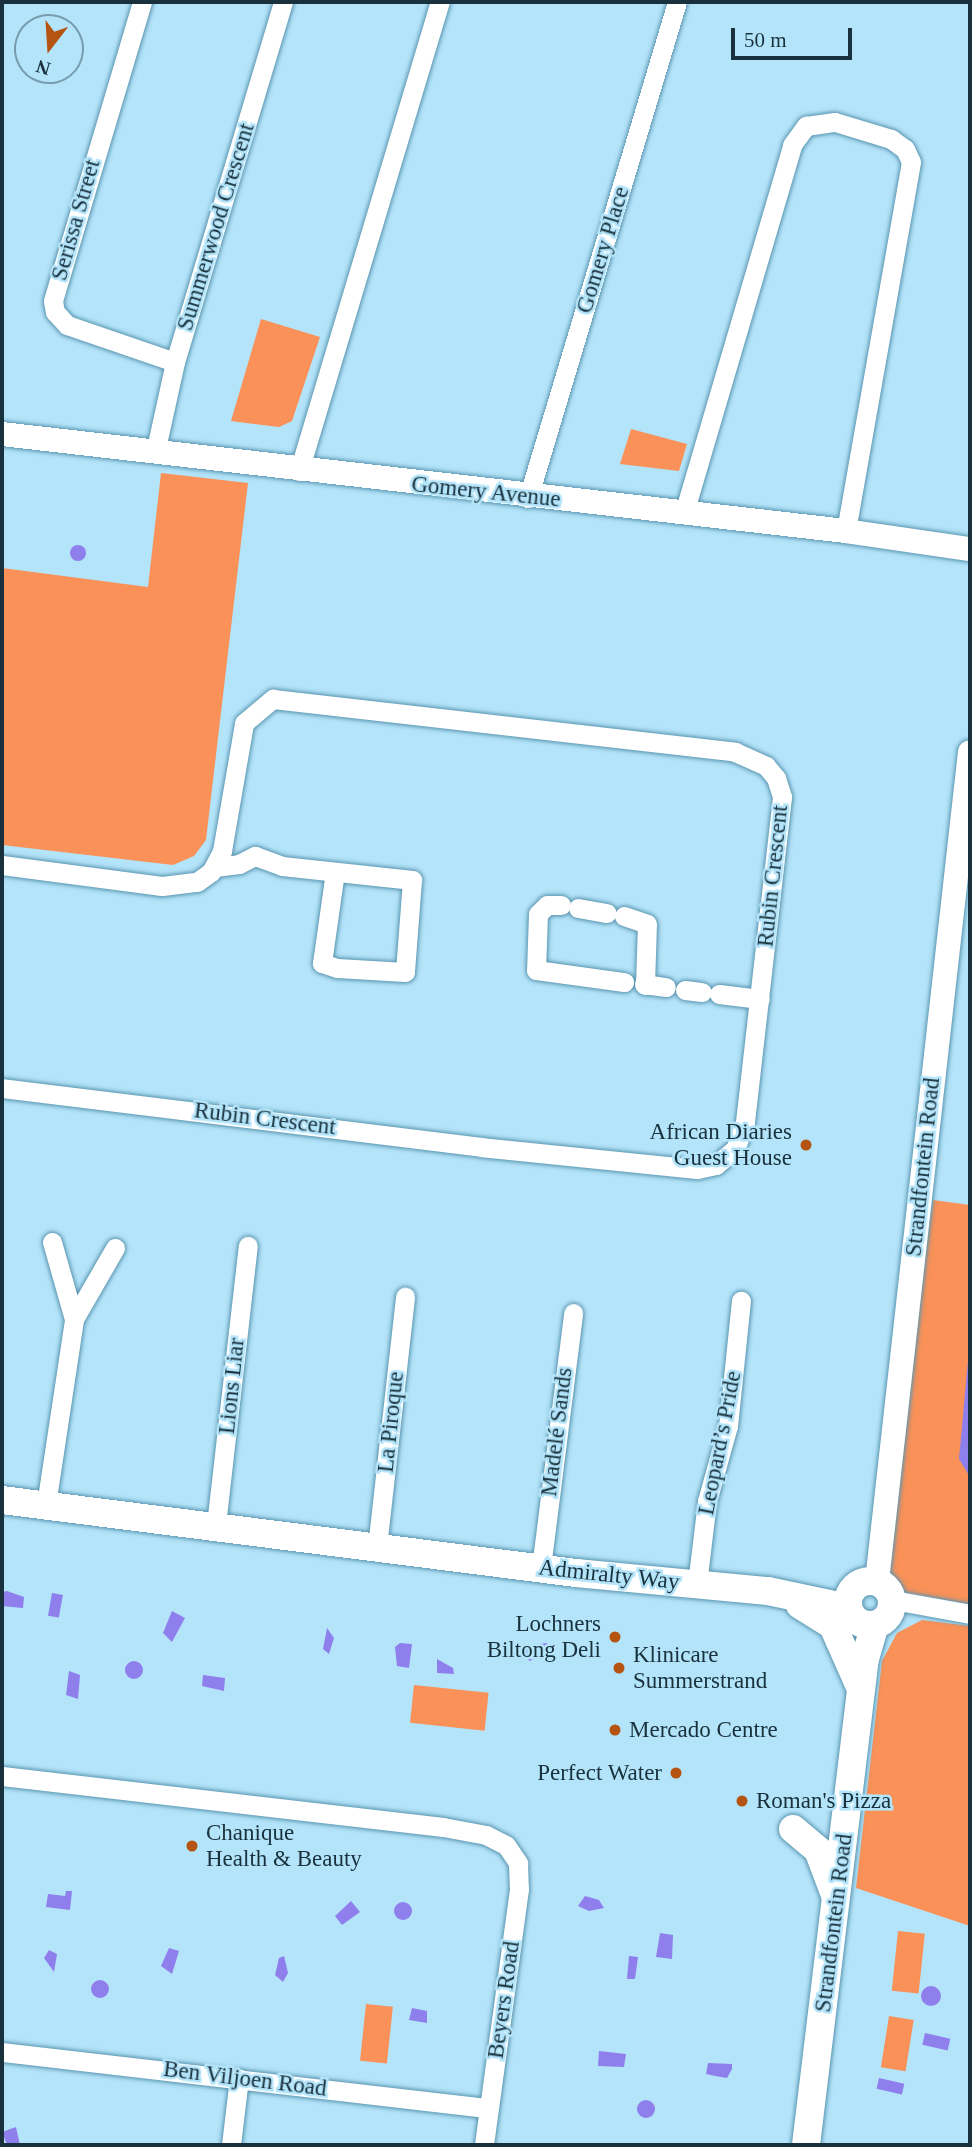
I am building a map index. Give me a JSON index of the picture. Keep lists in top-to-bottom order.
{
  "streets": {
    "main road": ["Strandfontein Road", "Admiralty Way"],
    "street": [
      "Serissa Street",
      "Summerwood Crescent",
      "Gomery Place",
      "Gomery Avenue",
      "Rubin Crescent",
      "Lions Liar",
      "La Piroque",
      "Madelé Sands",
      "Leopard’s Pride",
      "Beyers Road",
      "Ben Viljoen Road"
    ]
  },
  "crossings": [
    ["Serissa Street", "Summerwood Crescent"],
    ["Summerwood Crescent", "Gomery Avenue"],
    ["Gomery Place", "Gomery Avenue"],
    ["Strandfontein Road", "Admiralty Way"],
    ["Lions Liar", "Admiralty Way"],
    ["La Piroque", "Admiralty Way"],
    ["Madelé Sands", "Admiralty Way"],
    ["Leopard’s Pride", "Admiralty Way"],
    ["Beyers Road", "Ben Viljoen Road"]
  ],
  "places": [
    "African Diaries Guest House",
    "Lochners Biltong Deli",
    "Klinicare Summerstrand",
    "Mercado Centre",
    "Perfect Water",
    "Roman's Pizza",
    "Chanique Health & Beauty"
  ],
  "scale_bar": "50 m",
  "north": "bottom"
}
